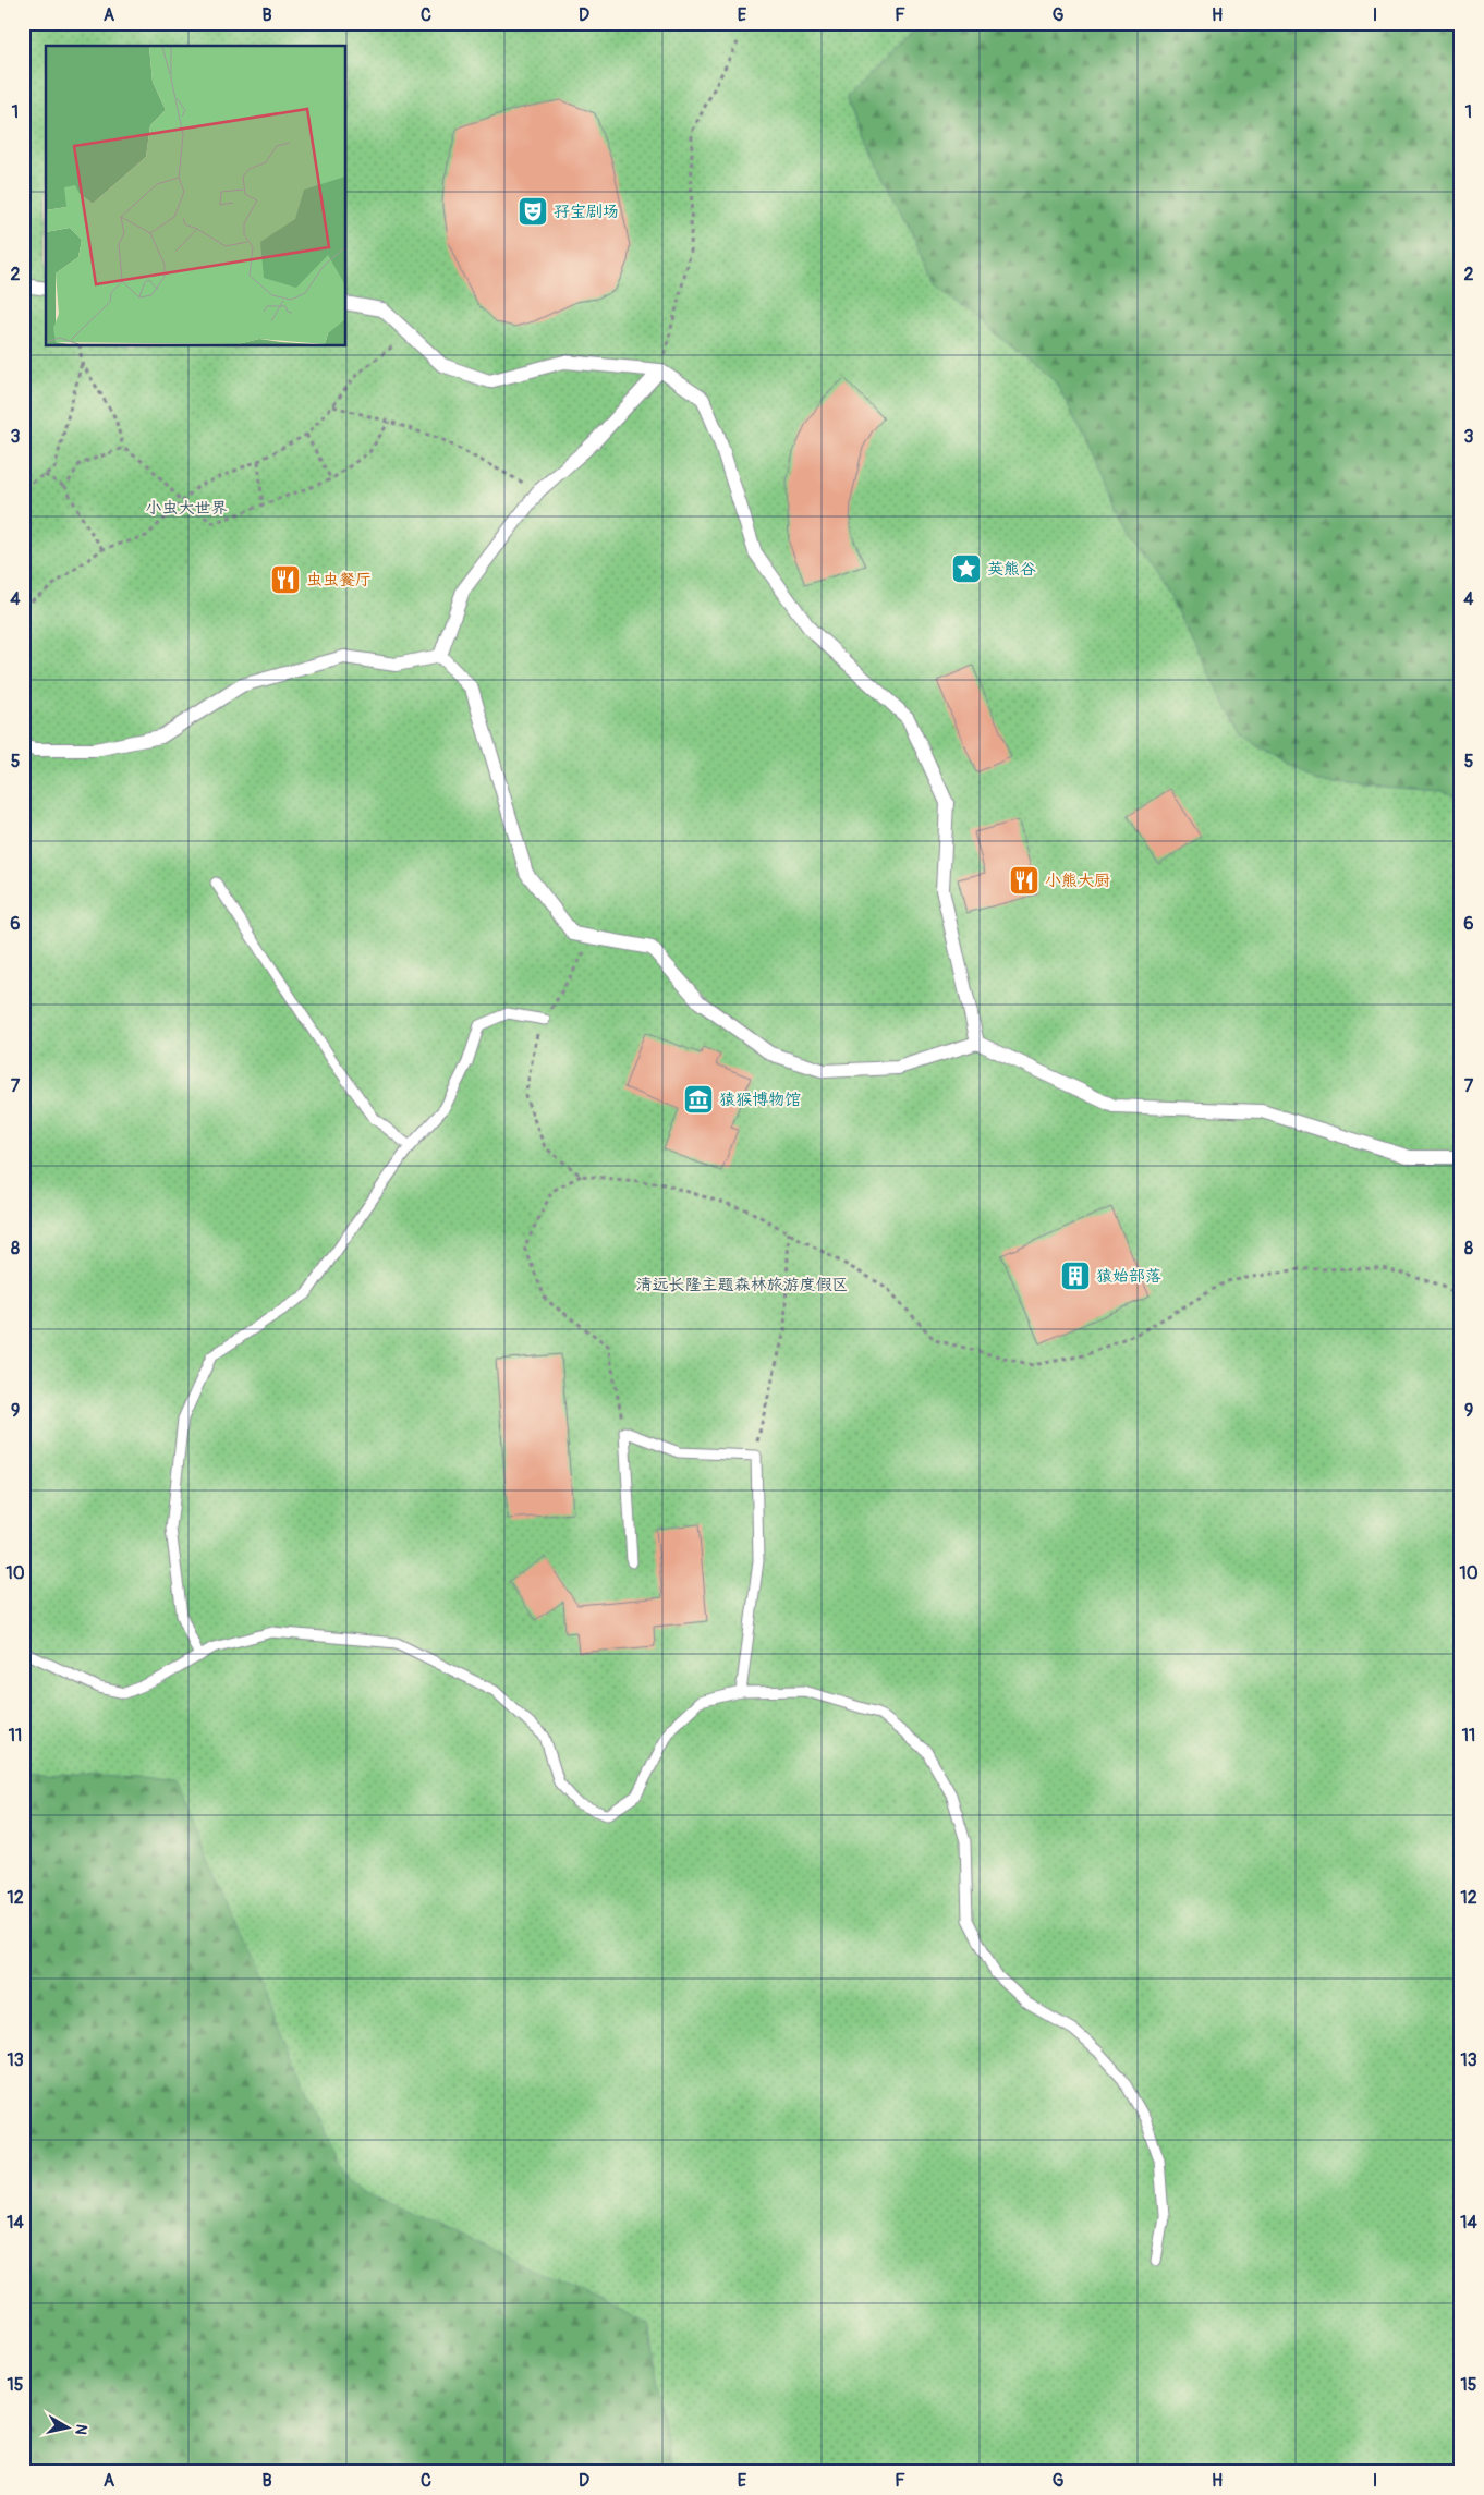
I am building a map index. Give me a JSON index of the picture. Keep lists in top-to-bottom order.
{
  "parks": ["小虫大世界", "清远长隆主题森林旅游度假区"],
  "places": {
    "theatre": ["孖宝剧场"],
    "place": ["英熊谷"],
    "restaurant": ["虫虫餐厅", "小熊大厨"],
    "museum": ["猿猴博物馆"],
    "building": ["猿始部落"]
  },
  "north": "right",
  "grid": {
    "columns": [
      "A",
      "B",
      "C",
      "D",
      "E",
      "F",
      "G",
      "H",
      "I"
    ],
    "rows": [
      "1",
      "2",
      "3",
      "4",
      "5",
      "6",
      "7",
      "8",
      "9",
      "10",
      "11",
      "12",
      "13",
      "14",
      "15"
    ]
  }
}
